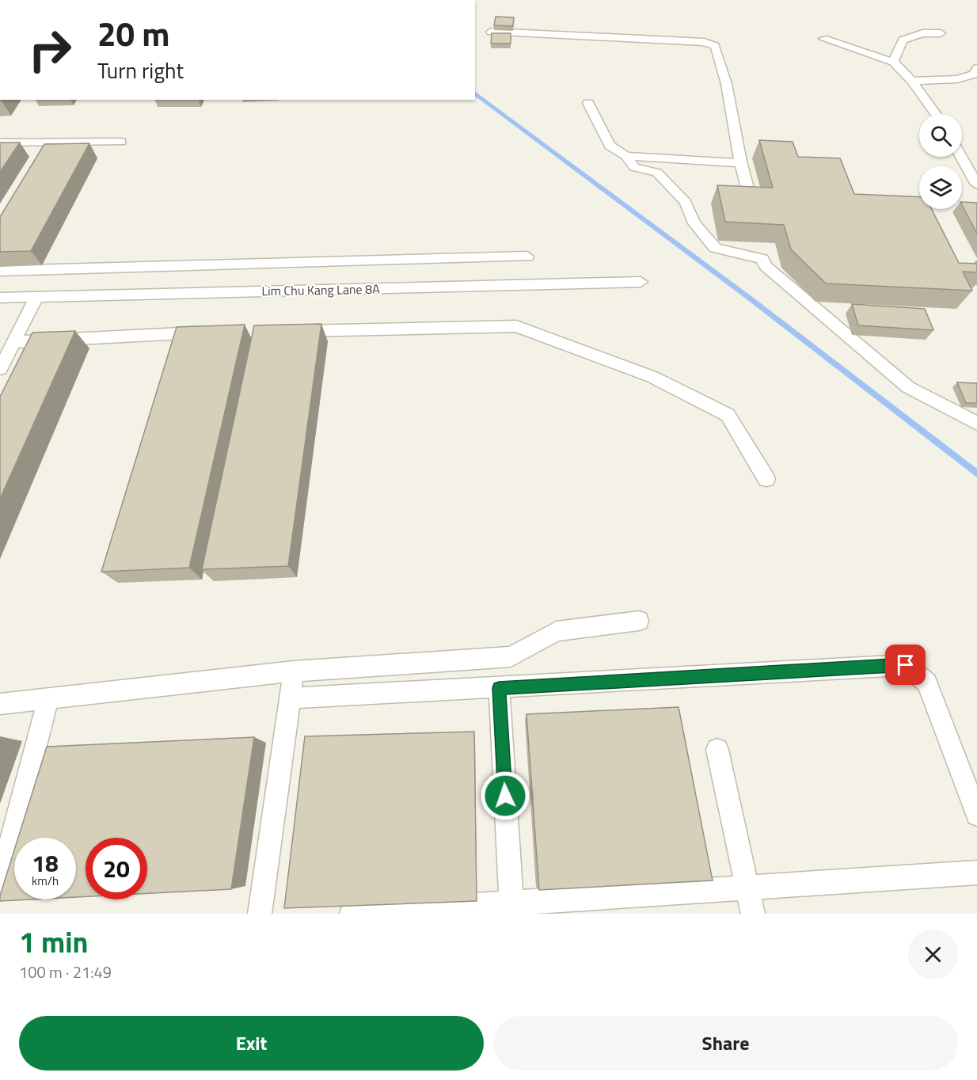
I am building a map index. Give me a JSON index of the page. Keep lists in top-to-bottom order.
{
  "streets": {
    "lane": ["Lim Chu Kang Lane 8A"]
  },
  "page": {
    "turn": ["20 m", "Turn right"],
    "speed": "18 km/h",
    "limit": "20",
    "heading": ["1 min", "100 m · 21:49"],
    "buttons": ["Exit", "Share"]
  }
}
